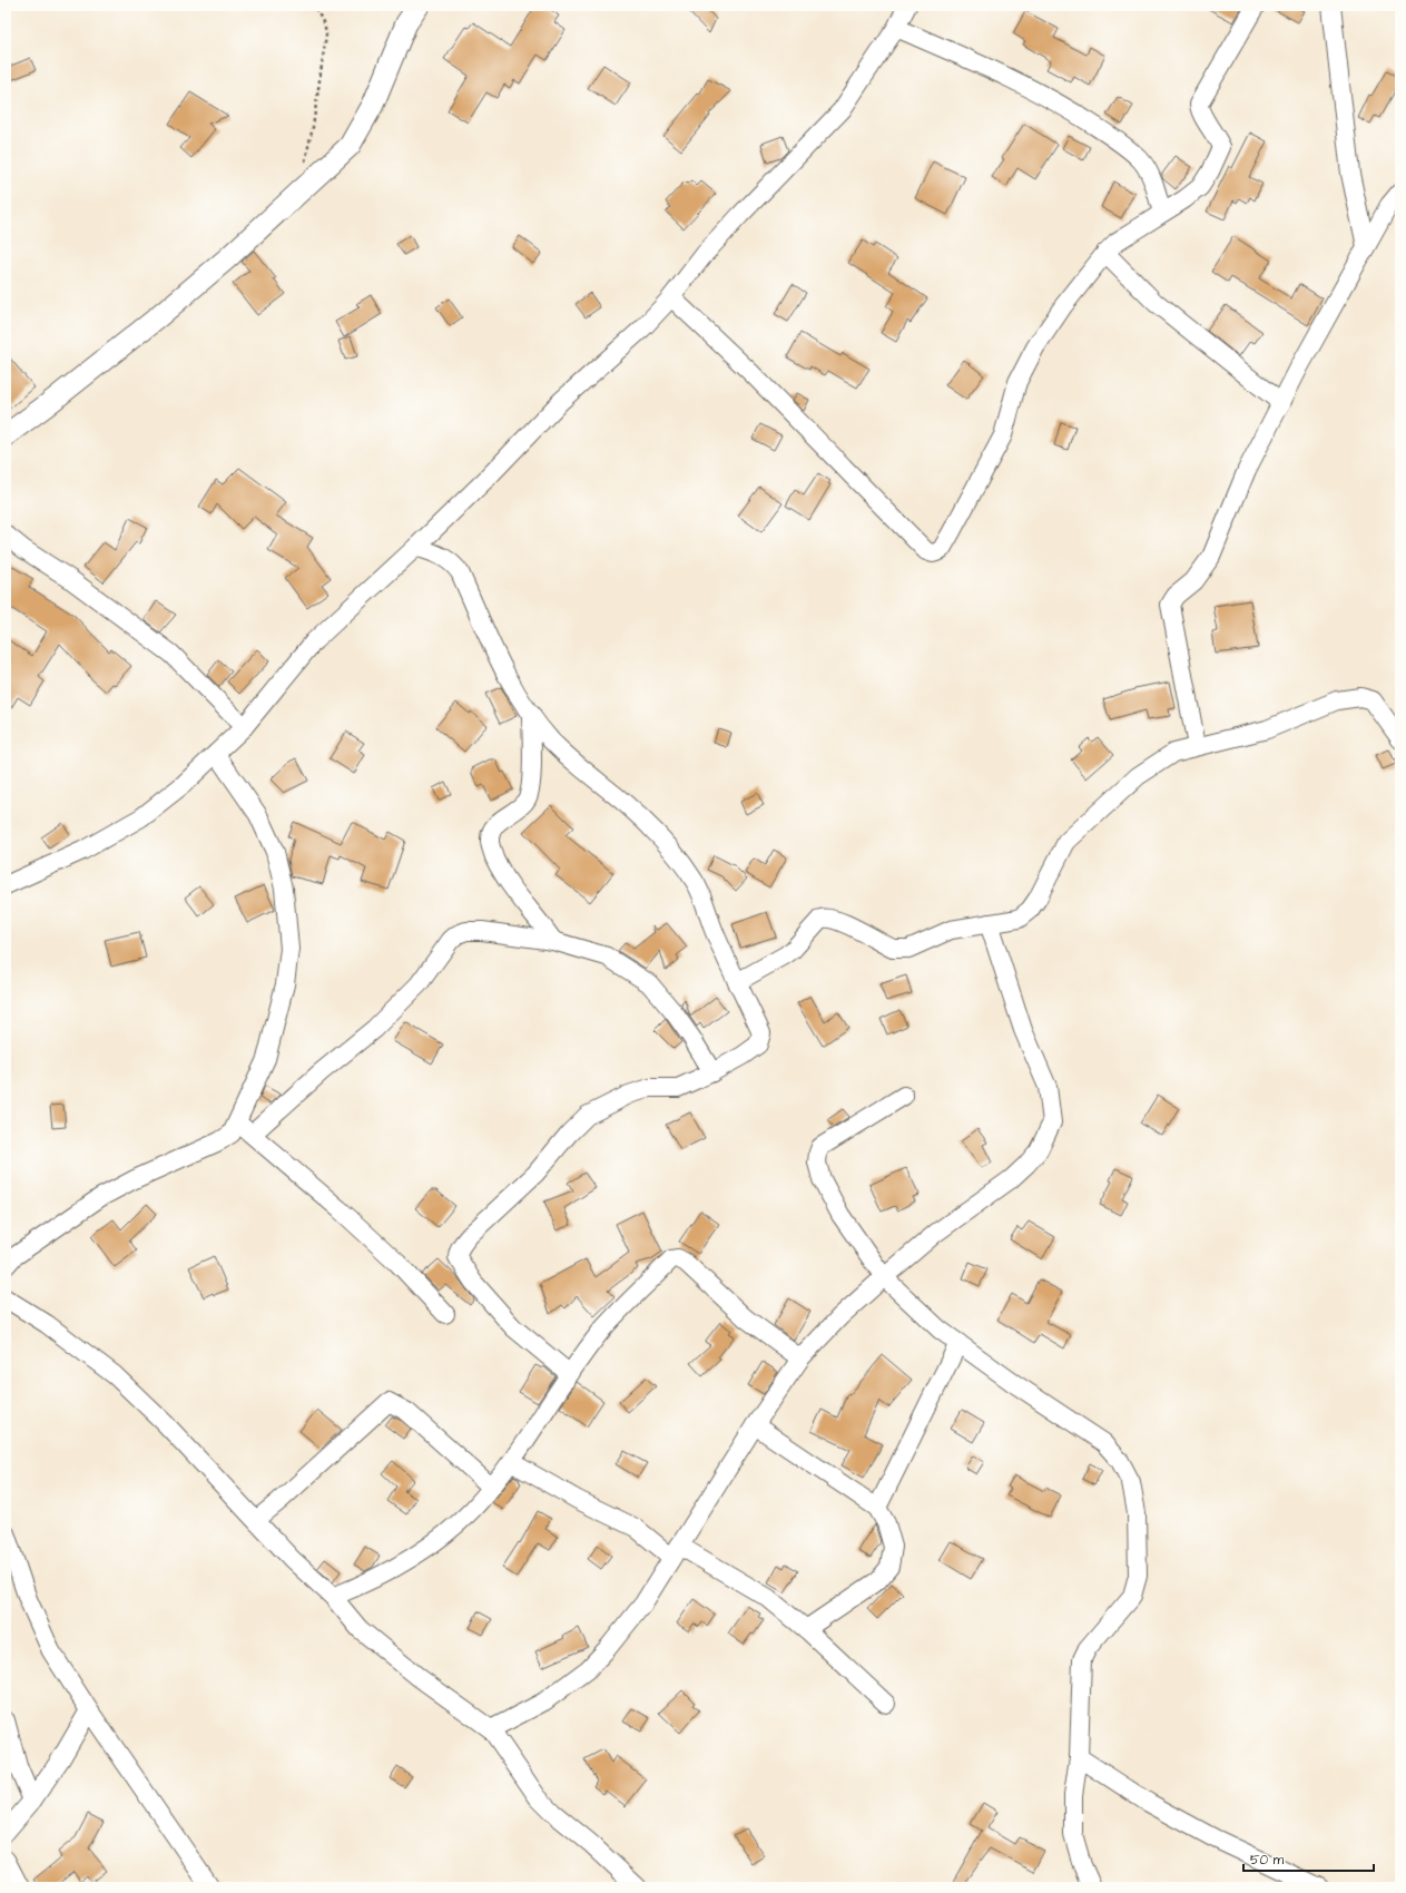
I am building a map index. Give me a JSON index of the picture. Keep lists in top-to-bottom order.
{
  "scale_bar": "50 m"
}
